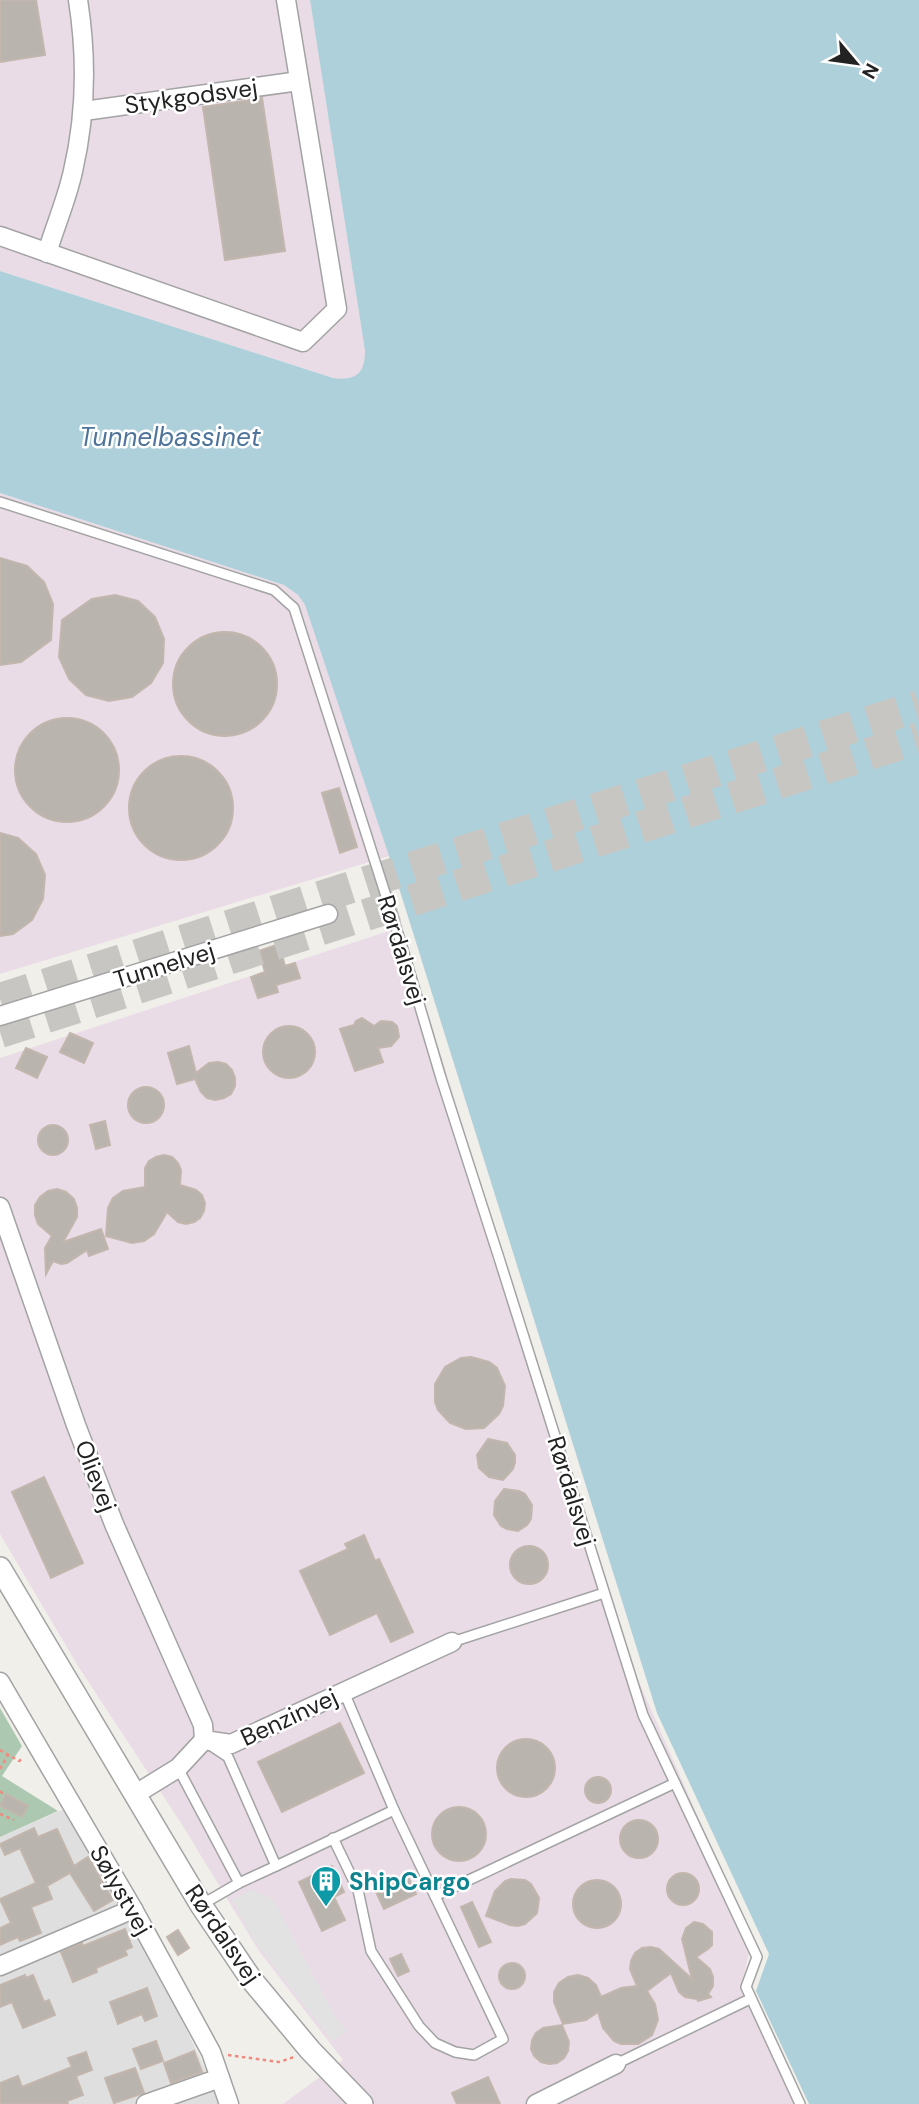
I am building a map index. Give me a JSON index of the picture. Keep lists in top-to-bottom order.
{
  "streets": {
    "street": [
      "Stykgodsvej",
      "Rørdalsvej",
      "Tunnelvej",
      "Olievej",
      "Benzinvej",
      "Sølystvej"
    ]
  },
  "crossings": [
    ["Rørdalsvej", "Benzinvej"],
    ["Olievej", "Benzinvej"]
  ],
  "water": ["Tunnelbassinet"],
  "places": {
    "building": ["ShipCargo"]
  },
  "north": "bottom right"
}
